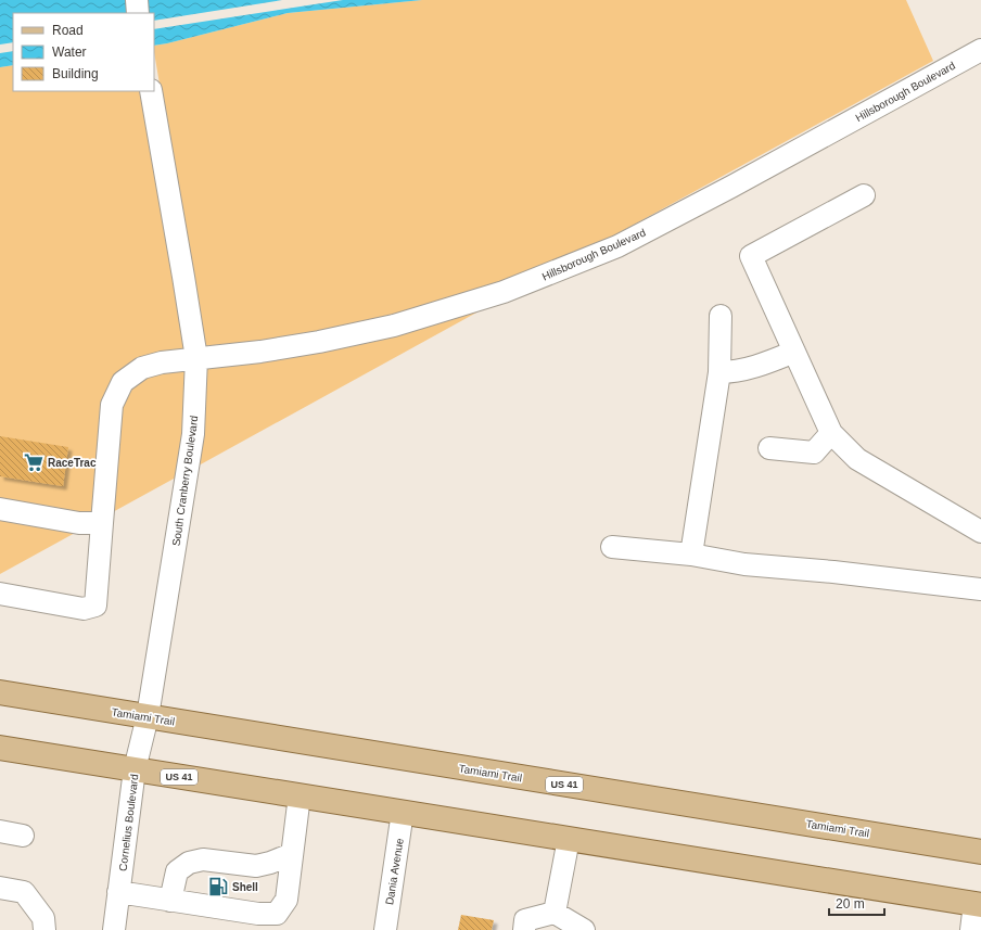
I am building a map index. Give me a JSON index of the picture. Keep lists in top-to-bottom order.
{
  "streets": {
    "main road": ["Tamiami Trail", "US 41"],
    "street": [
      "Hillsborough Boulevard",
      "South Cranberry Boulevard",
      "Cornelius Boulevard",
      "Dania Avenue"
    ]
  },
  "crossings": [
    ["Hillsborough Boulevard", "South Cranberry Boulevard"],
    ["South Cranberry Boulevard", "Tamiami Trail"],
    ["South Cranberry Boulevard", "Cornelius Boulevard"],
    ["Tamiami Trail", "Cornelius Boulevard"],
    ["US 41", "Cornelius Boulevard"],
    ["US 41", "Dania Avenue"]
  ],
  "places": {
    "supermarket": ["RaceTrac"],
    "fuel station": ["Shell"]
  },
  "legend": ["Road", "Water", "Building"],
  "scale_bar": "20 m"
}
